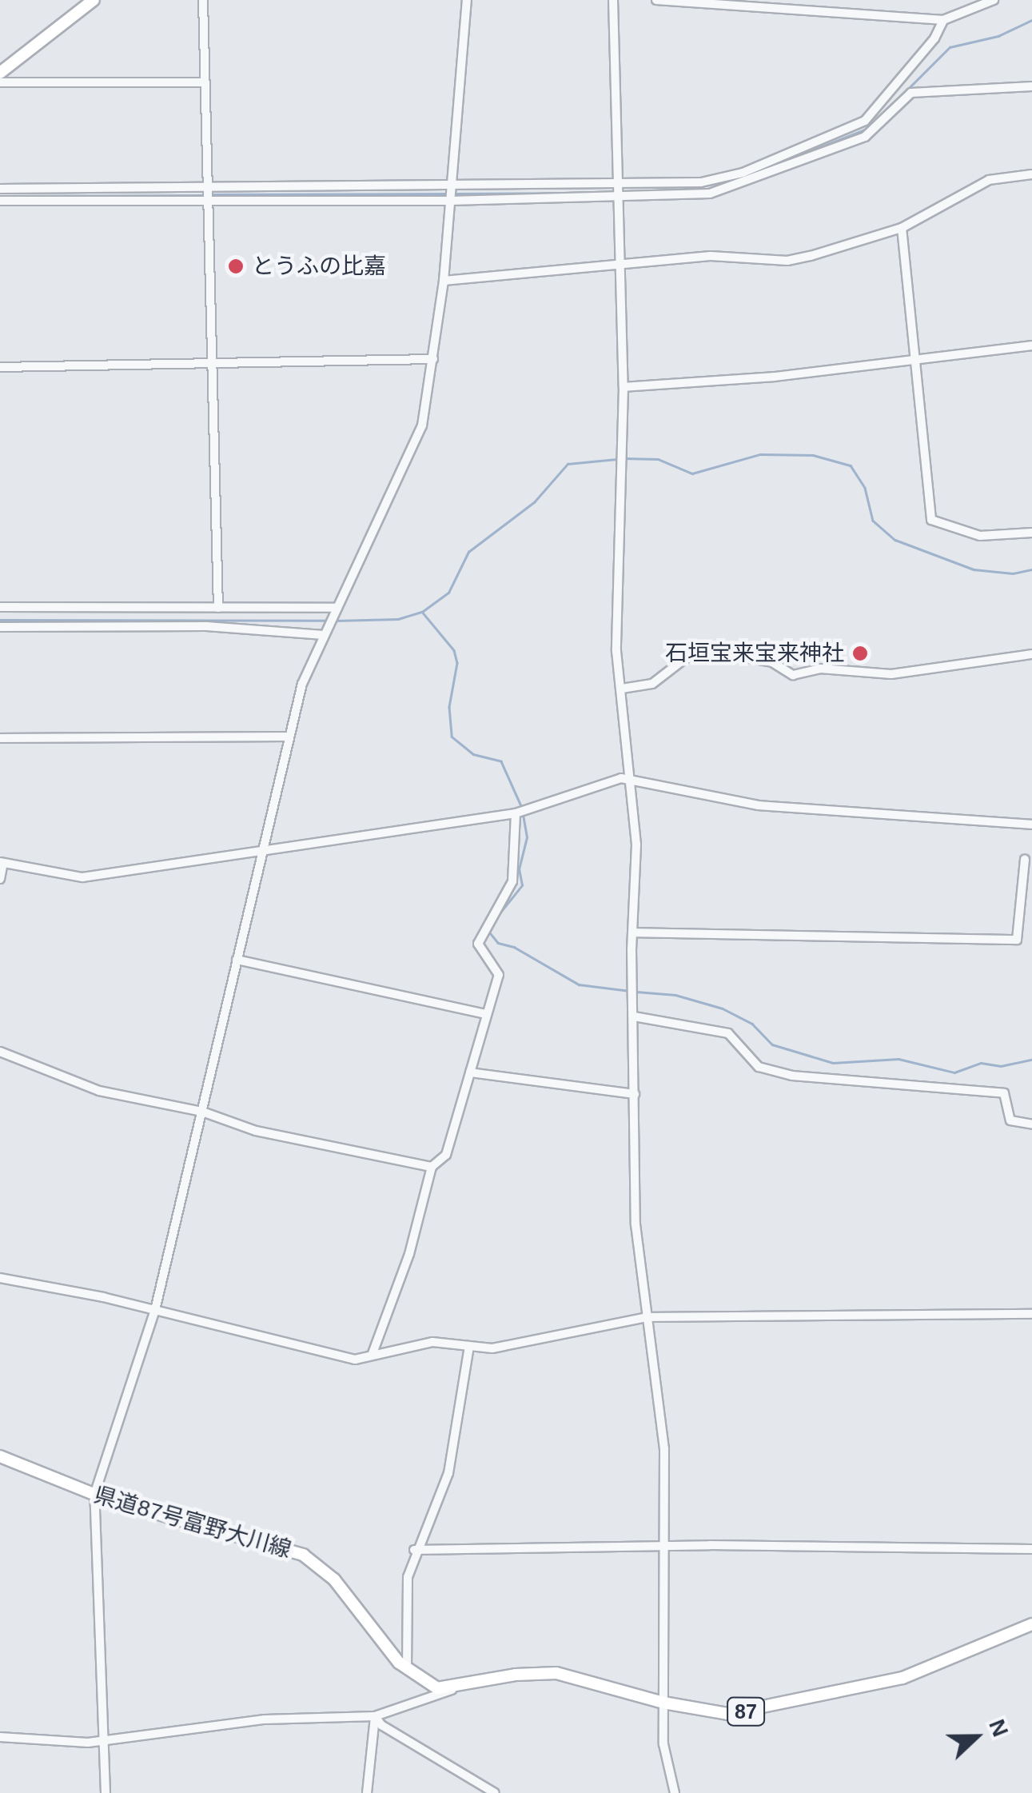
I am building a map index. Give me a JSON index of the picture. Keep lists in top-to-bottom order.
{
  "streets": {
    "main road": ["県道87号富野大川線", "87"]
  },
  "crossings": [
    ["県道87号富野大川線", "87"]
  ],
  "places": ["とうふの比嘉", "石垣宝来宝来神社"],
  "north": "right"
}
